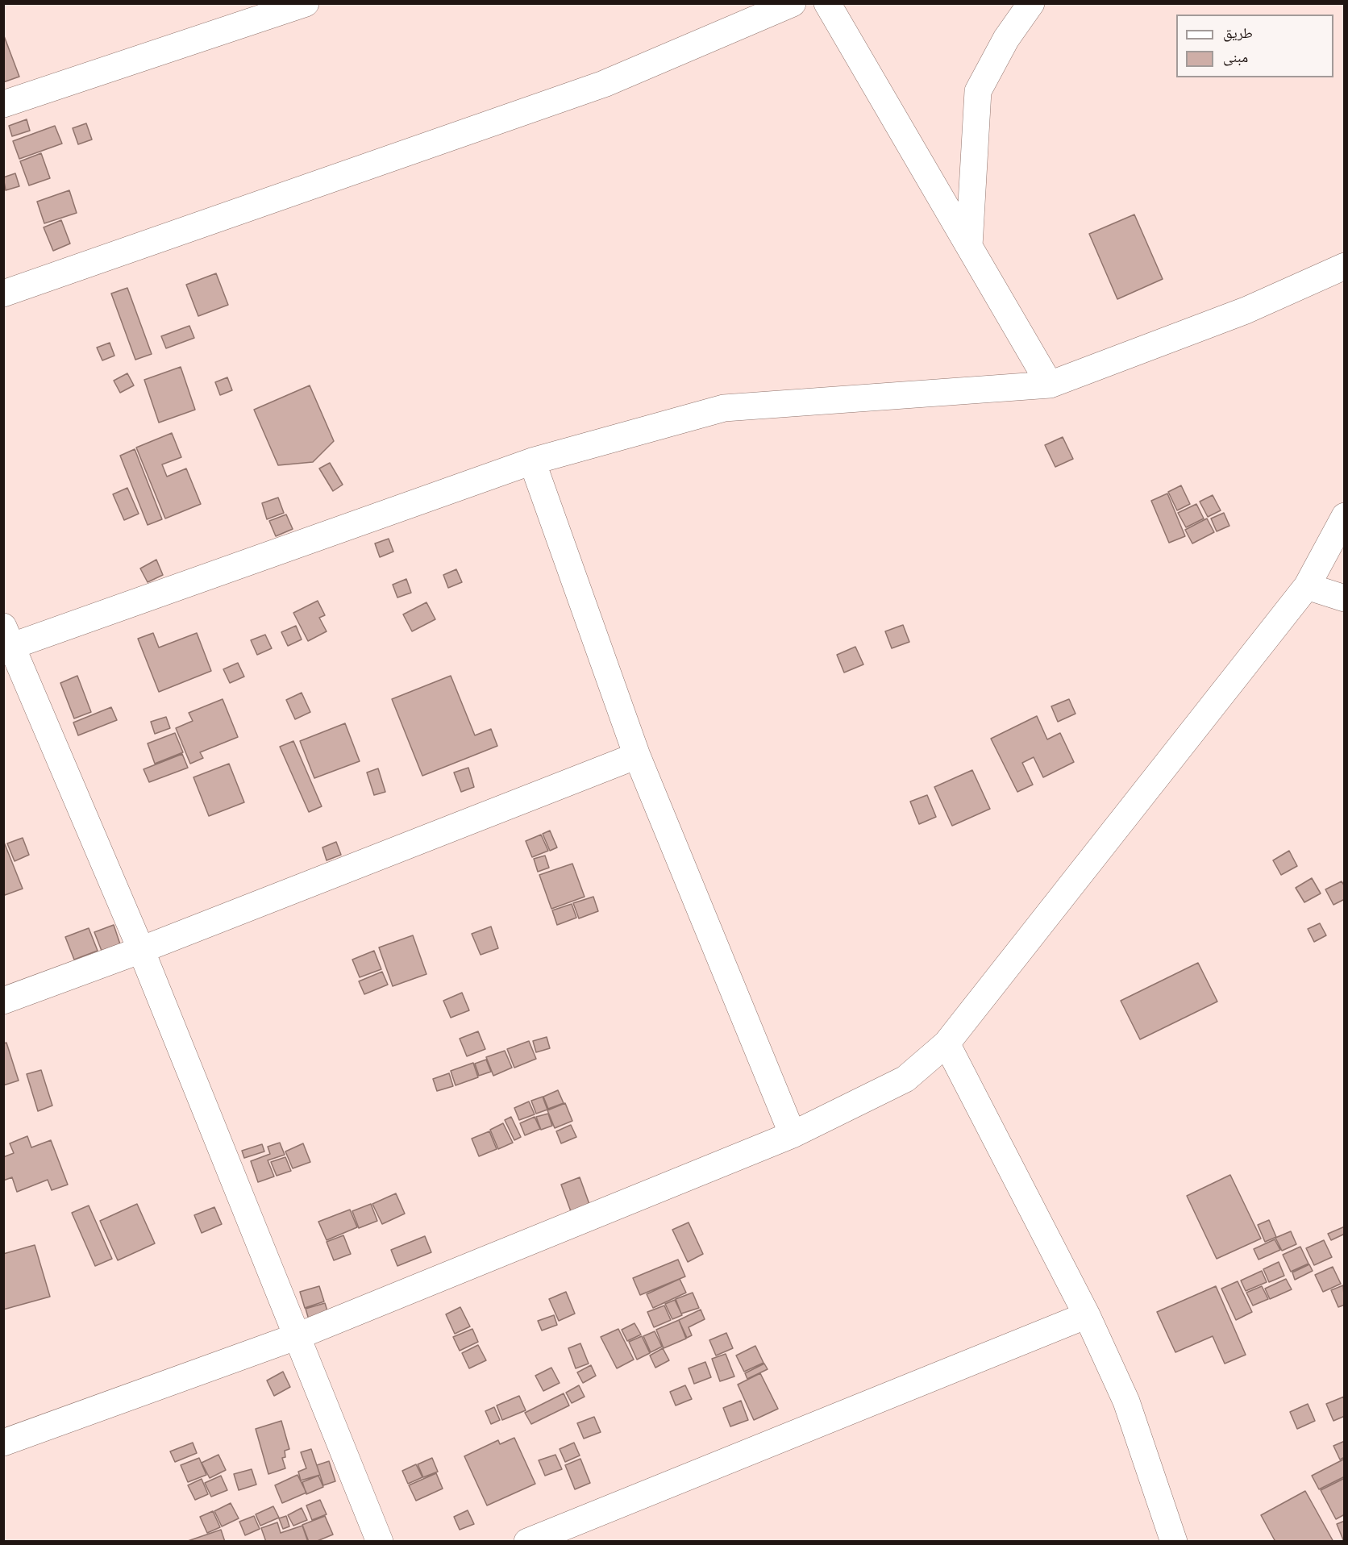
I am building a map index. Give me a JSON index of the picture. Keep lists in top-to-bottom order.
{
  "legend": ["طريق", "مبنى"]
}
